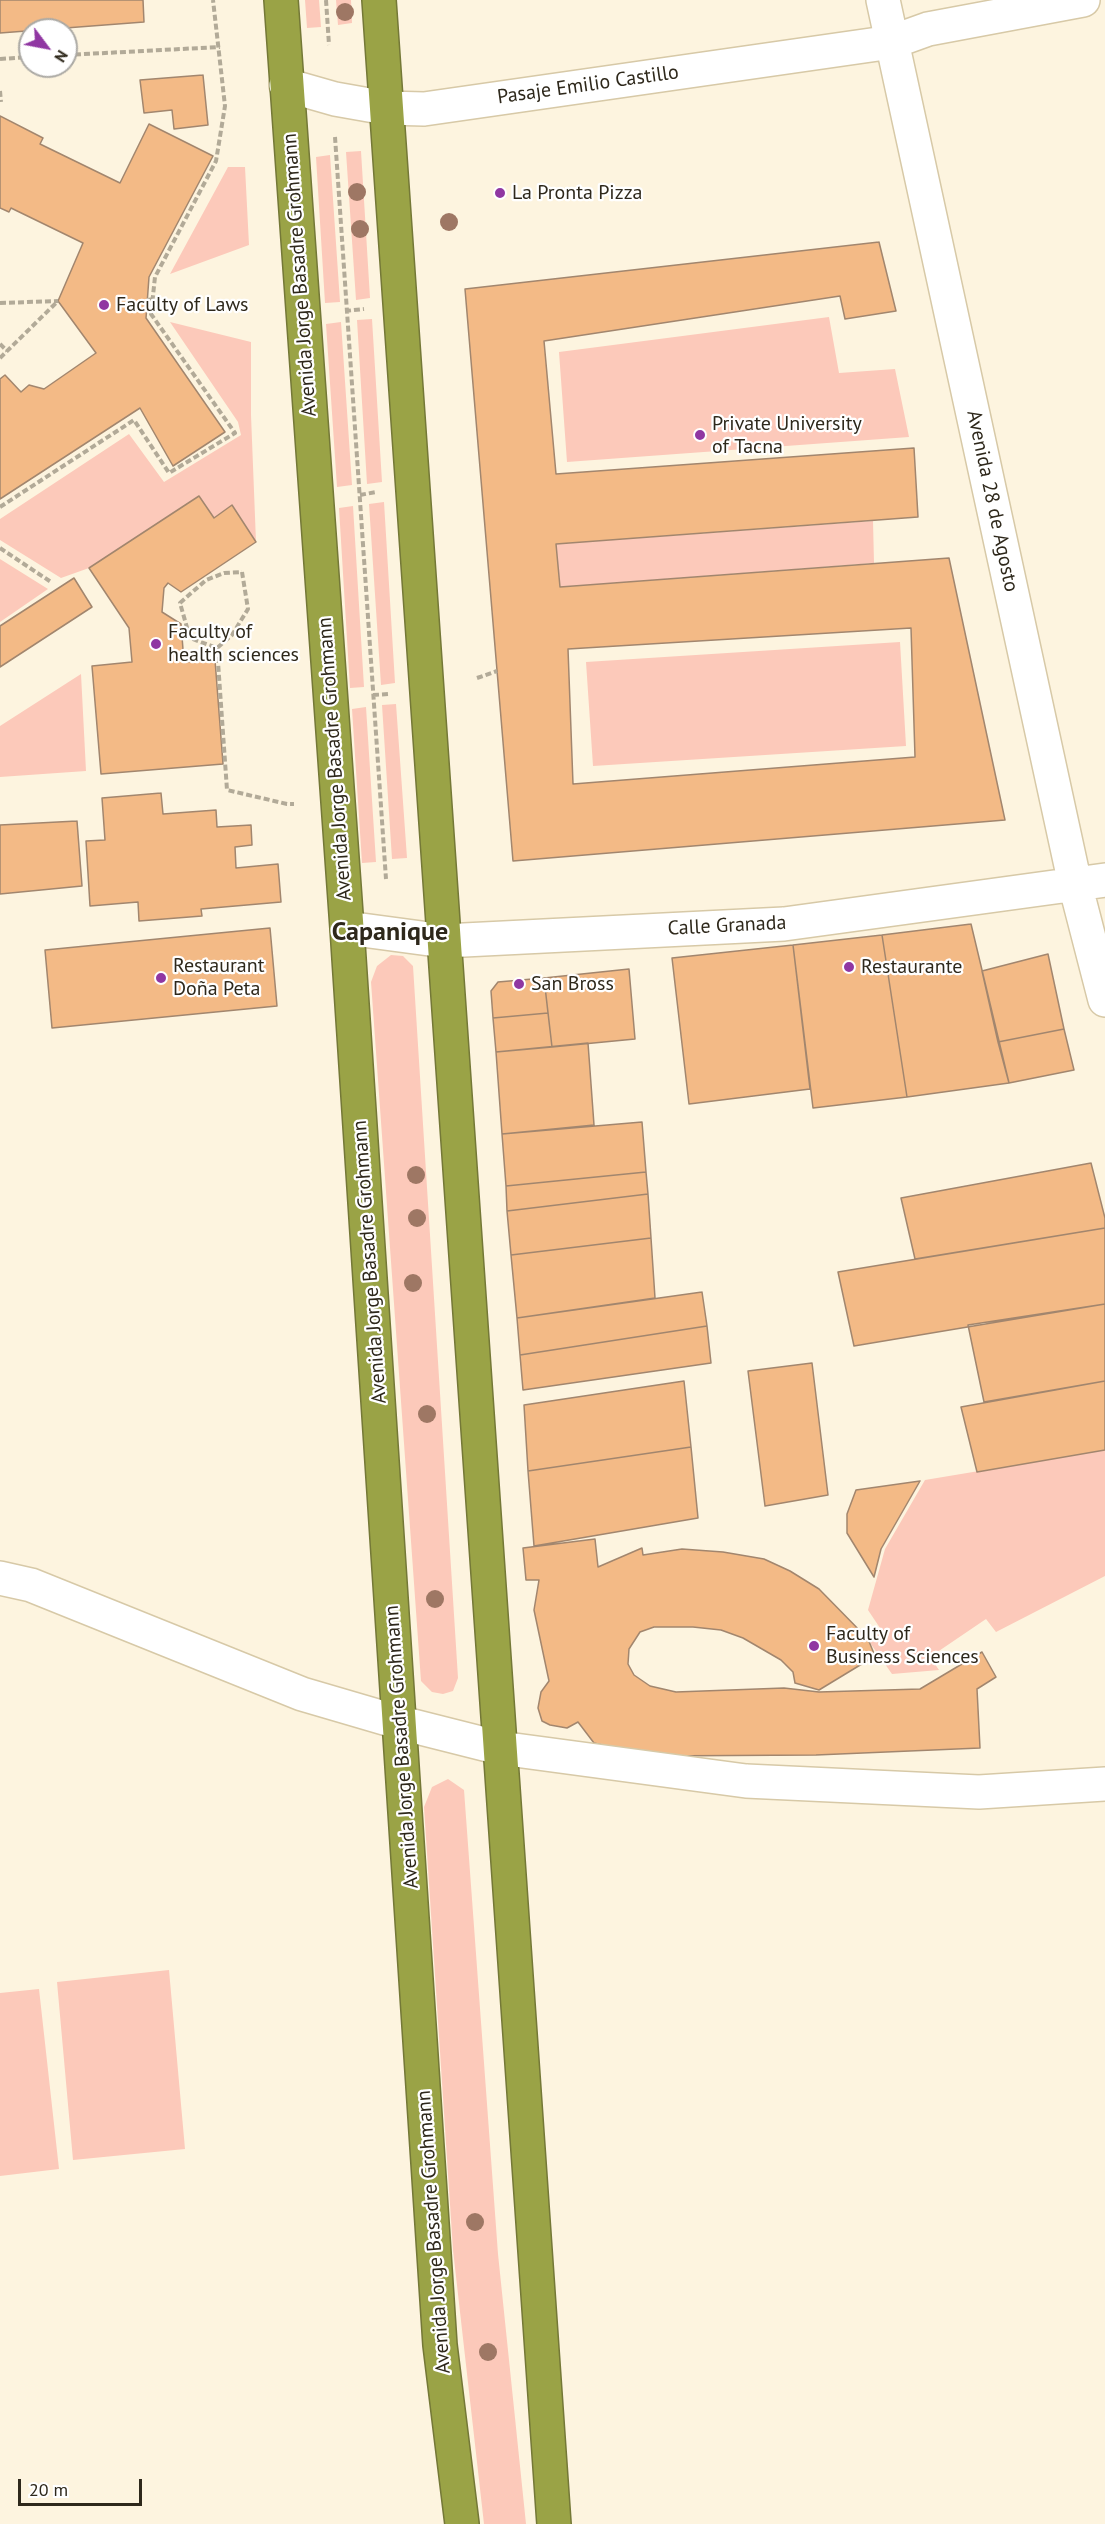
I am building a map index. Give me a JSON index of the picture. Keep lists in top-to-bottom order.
{
  "streets": {
    "highway": ["Avenida Jorge Basadre Grohmann"],
    "street": ["Pasaje Emilio Castillo", "Avenida 28 de Agosto", "Calle Granada"]
  },
  "crossings": [
    ["Pasaje Emilio Castillo", "Avenida Jorge Basadre Grohmann"],
    ["Pasaje Emilio Castillo", "Avenida 28 de Agosto"],
    ["Avenida Jorge Basadre Grohmann", "Calle Granada"],
    ["Avenida 28 de Agosto", "Calle Granada"]
  ],
  "districts": ["Capanique"],
  "places": [
    "La Pronta Pizza",
    "Faculty of Laws",
    "Private University of Tacna",
    "Faculty of health sciences",
    "Restaurante",
    "Restaurant Doña Peta",
    "San Bross",
    "Faculty of Business Sciences"
  ],
  "scale_bar": "20 m",
  "north": "bottom right"
}
